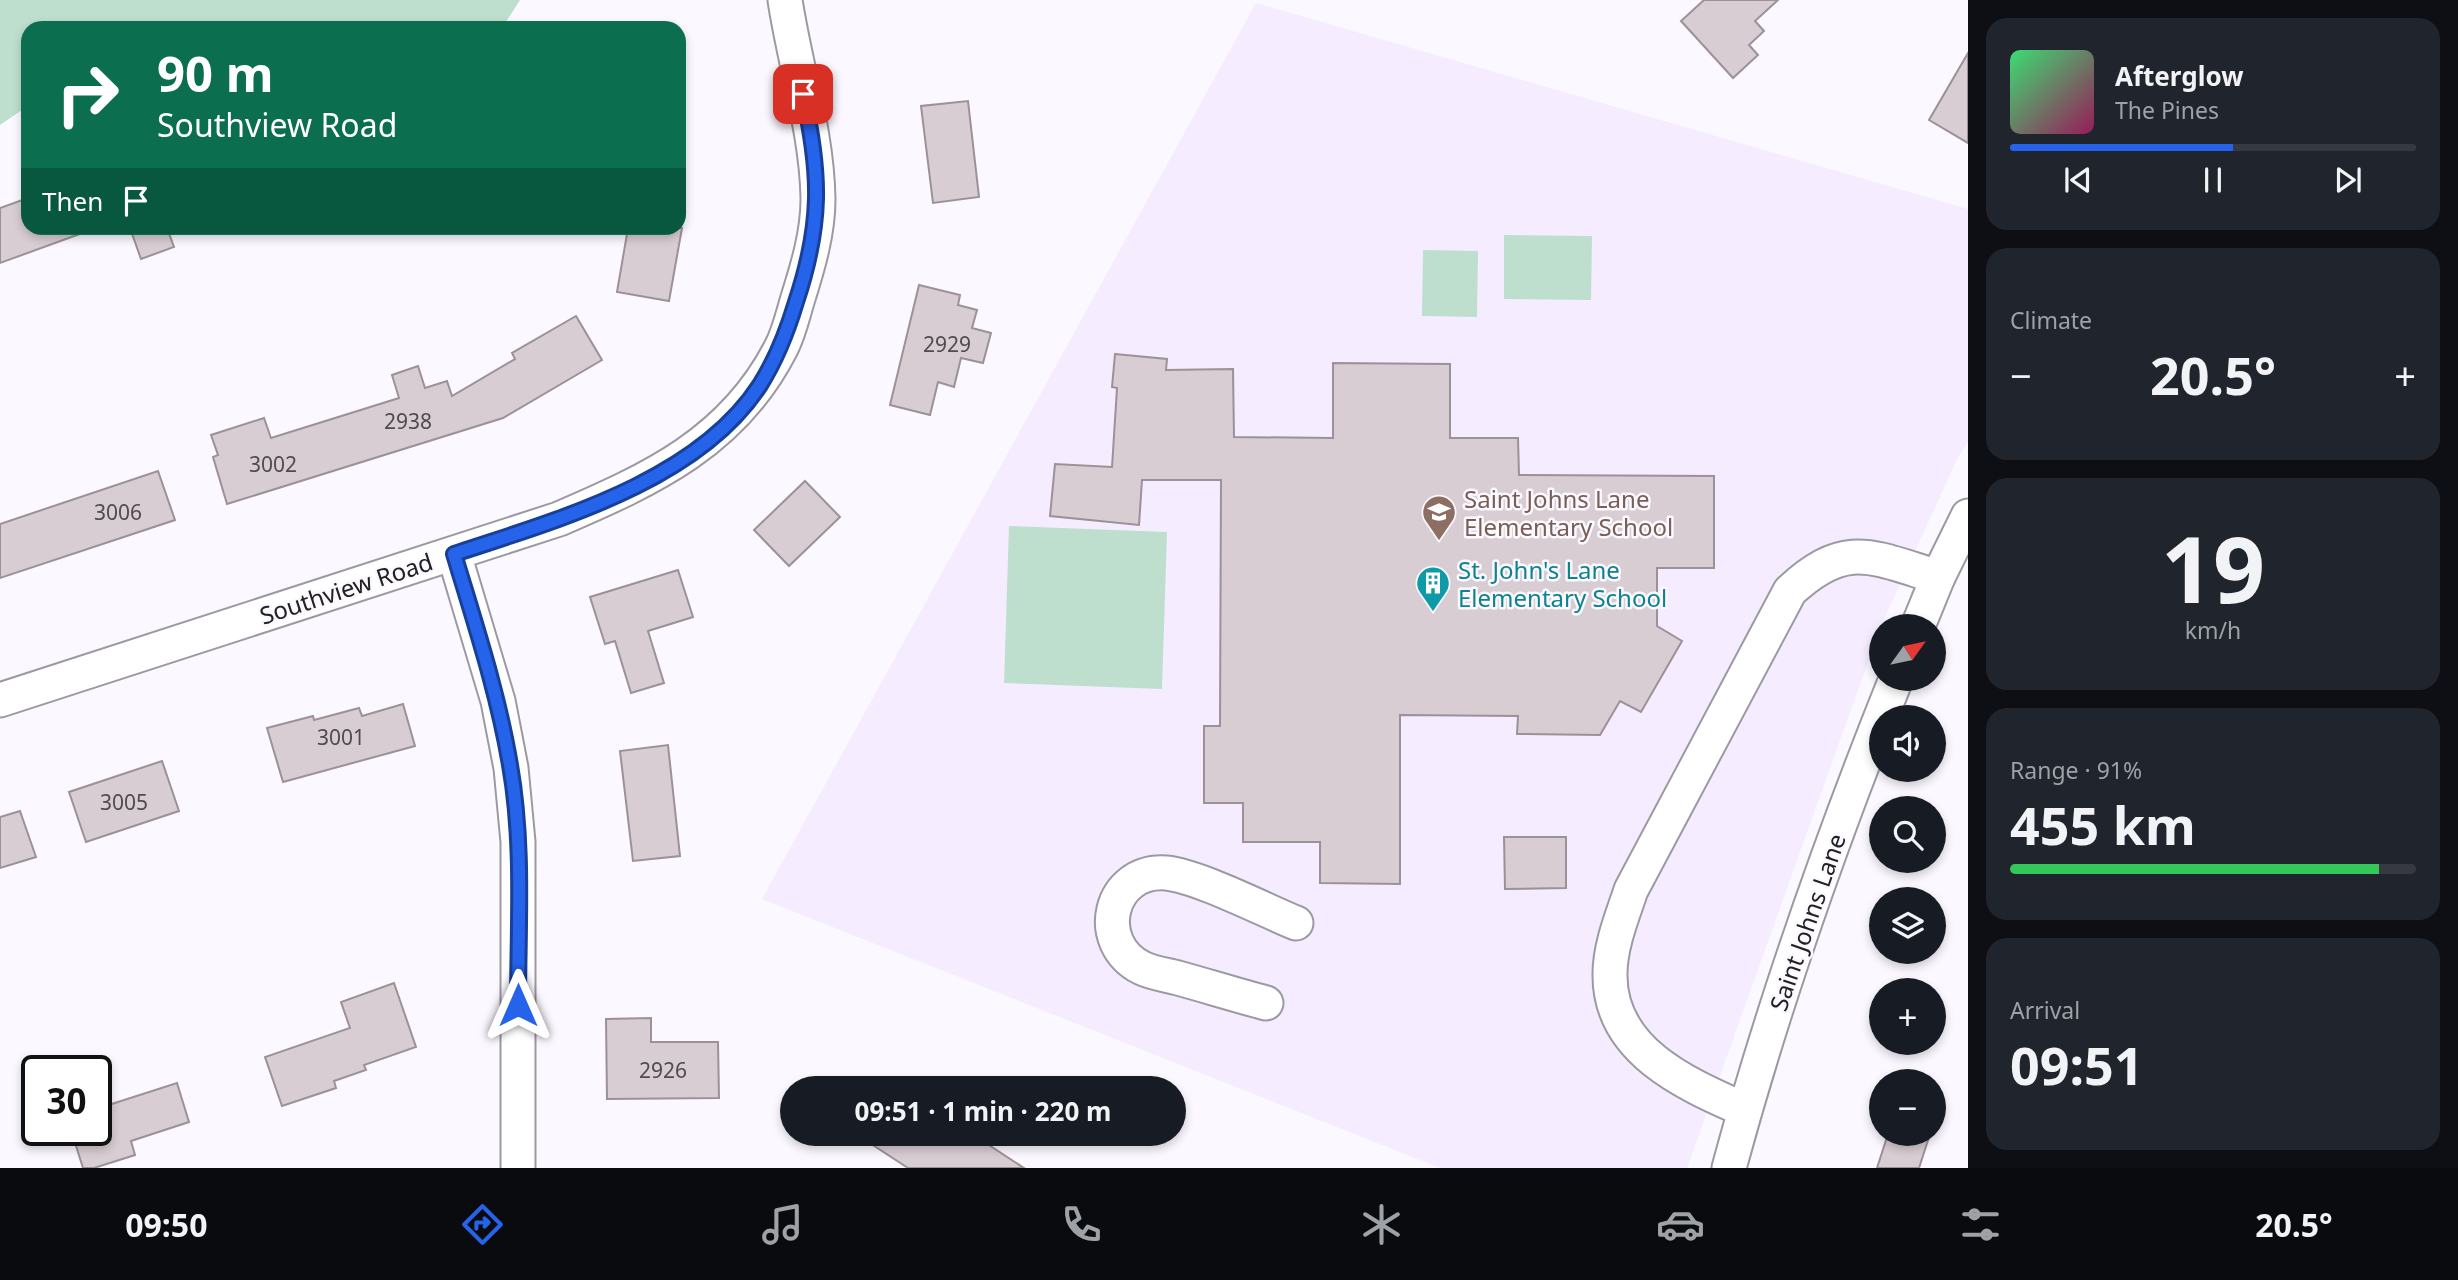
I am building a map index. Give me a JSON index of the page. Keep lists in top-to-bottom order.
{
  "streets": {
    "street": ["Southview Road", "Saint Johns Lane"]
  },
  "places": {
    "school or university": ["Saint Johns Lane Elementary School"],
    "building": ["St. John's Lane Elementary School"]
  },
  "house_numbers": [
    "2929",
    "2938",
    "3002",
    "3006",
    "3001",
    "3005",
    "2926"
  ],
  "north": "top right",
  "page": {
    "turn": ["90 m", "Southview Road"],
    "song": ["Afterglow", "The Pines"],
    "then": "Then",
    "tile": [
      "Climate",
      ["19", "km/h"],
      ["Range · 91%", "455 km"],
      ["Arrival", "09:51"]
    ],
    "heat": ["−", "20.5°", "+"],
    "map_buttons": ["+", "−"],
    "limit": "30",
    "trip": "09:51 · 1 min · 220 m",
    "tabs": ["09:50", "20.5°"]
  }
}
